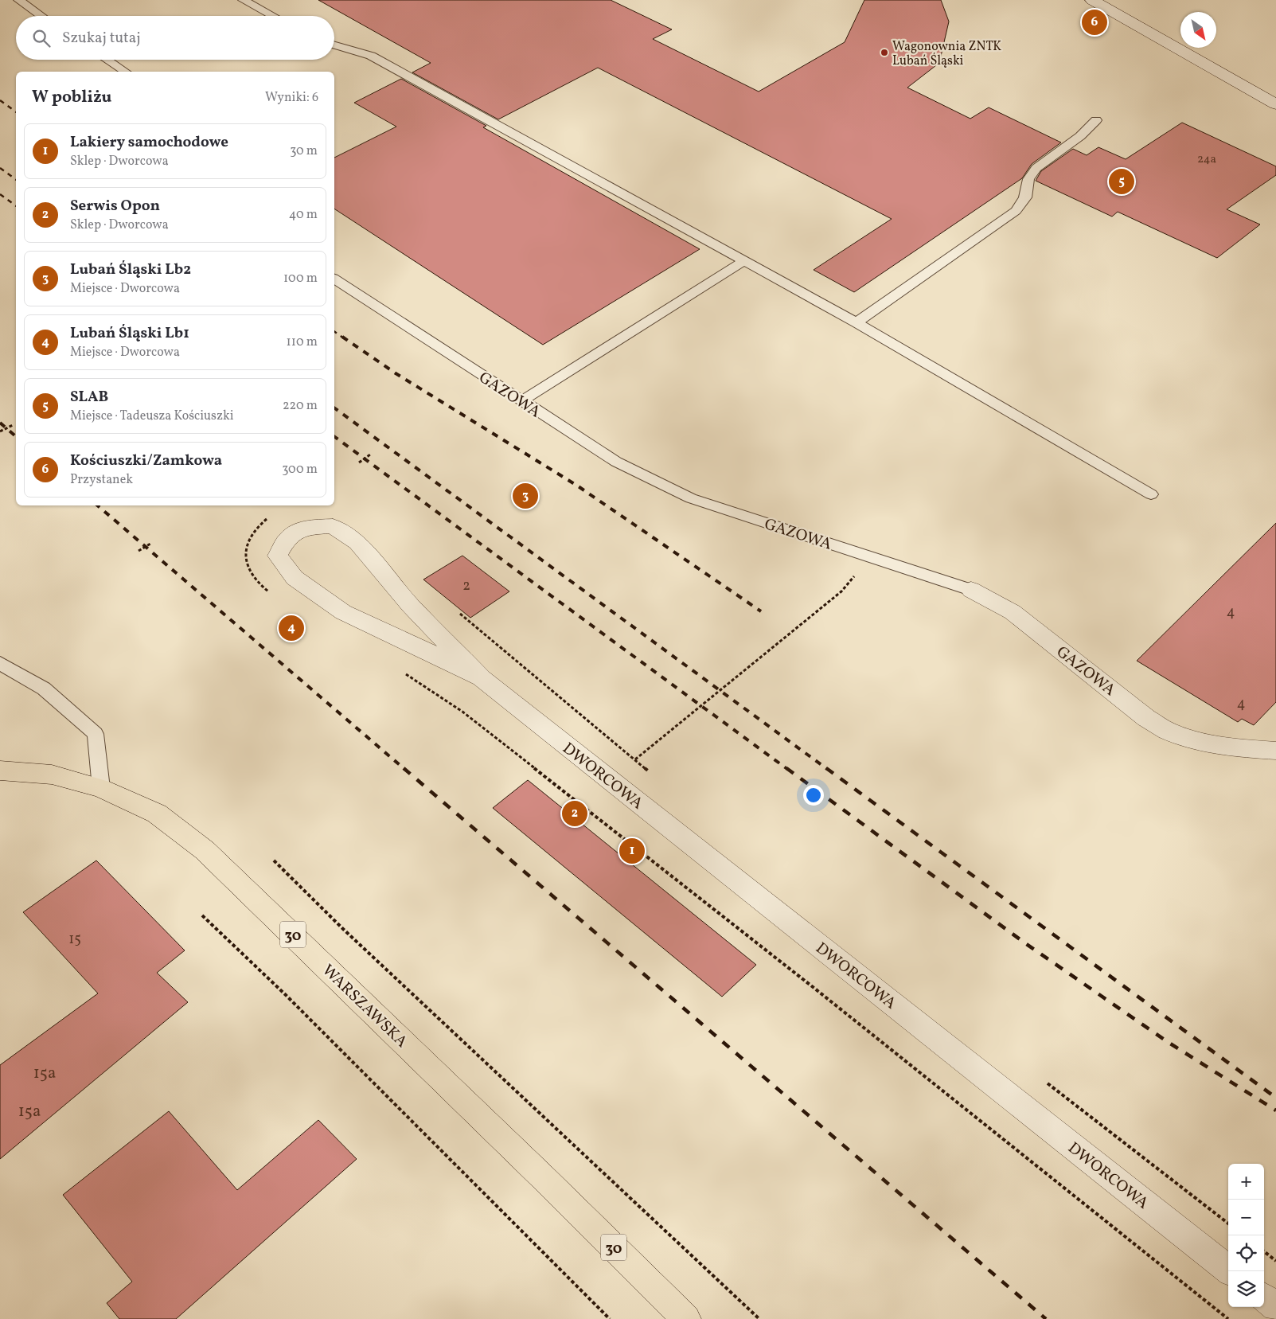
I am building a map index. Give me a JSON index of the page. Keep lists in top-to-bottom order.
{
  "streets": {
    "main road": ["30", "WARSZAWSKA"],
    "street": ["GAZOWA", "DWORCOWA"]
  },
  "places": ["Wagonownia ZNTK Lubań Śląski"],
  "house_numbers": [
    "24a",
    "2",
    "4",
    "4",
    "15",
    "15a",
    "15a"
  ],
  "north": "bottom right",
  "page": {
    "pins": [
      "6",
      "5",
      "3",
      "4",
      "2",
      "1"
    ],
    "search": "Szukaj tutaj",
    "heading": ["W pobliżu", "Wyniki: 6"],
    "list": [
      {
        "mark": "1",
        "name": "Lakiery samochodowe",
        "note": "Sklep · Dworcowa",
        "value": "30 m"
      },
      {
        "mark": "2",
        "name": "Serwis Opon",
        "note": "Sklep · Dworcowa",
        "value": "40 m"
      },
      {
        "mark": "3",
        "name": "Lubań Śląski Lb2",
        "note": "Miejsce · Dworcowa",
        "value": "100 m"
      },
      {
        "mark": "4",
        "name": "Lubań Śląski Lb1",
        "note": "Miejsce · Dworcowa",
        "value": "110 m"
      },
      {
        "mark": "5",
        "name": "SLAB",
        "note": "Miejsce · Tadeusza Kościuszki",
        "value": "220 m"
      },
      {
        "mark": "6",
        "name": "Kościuszki/Zamkowa",
        "note": "Przystanek",
        "value": "300 m"
      }
    ],
    "map_buttons": ["+", "−"]
  }
}
